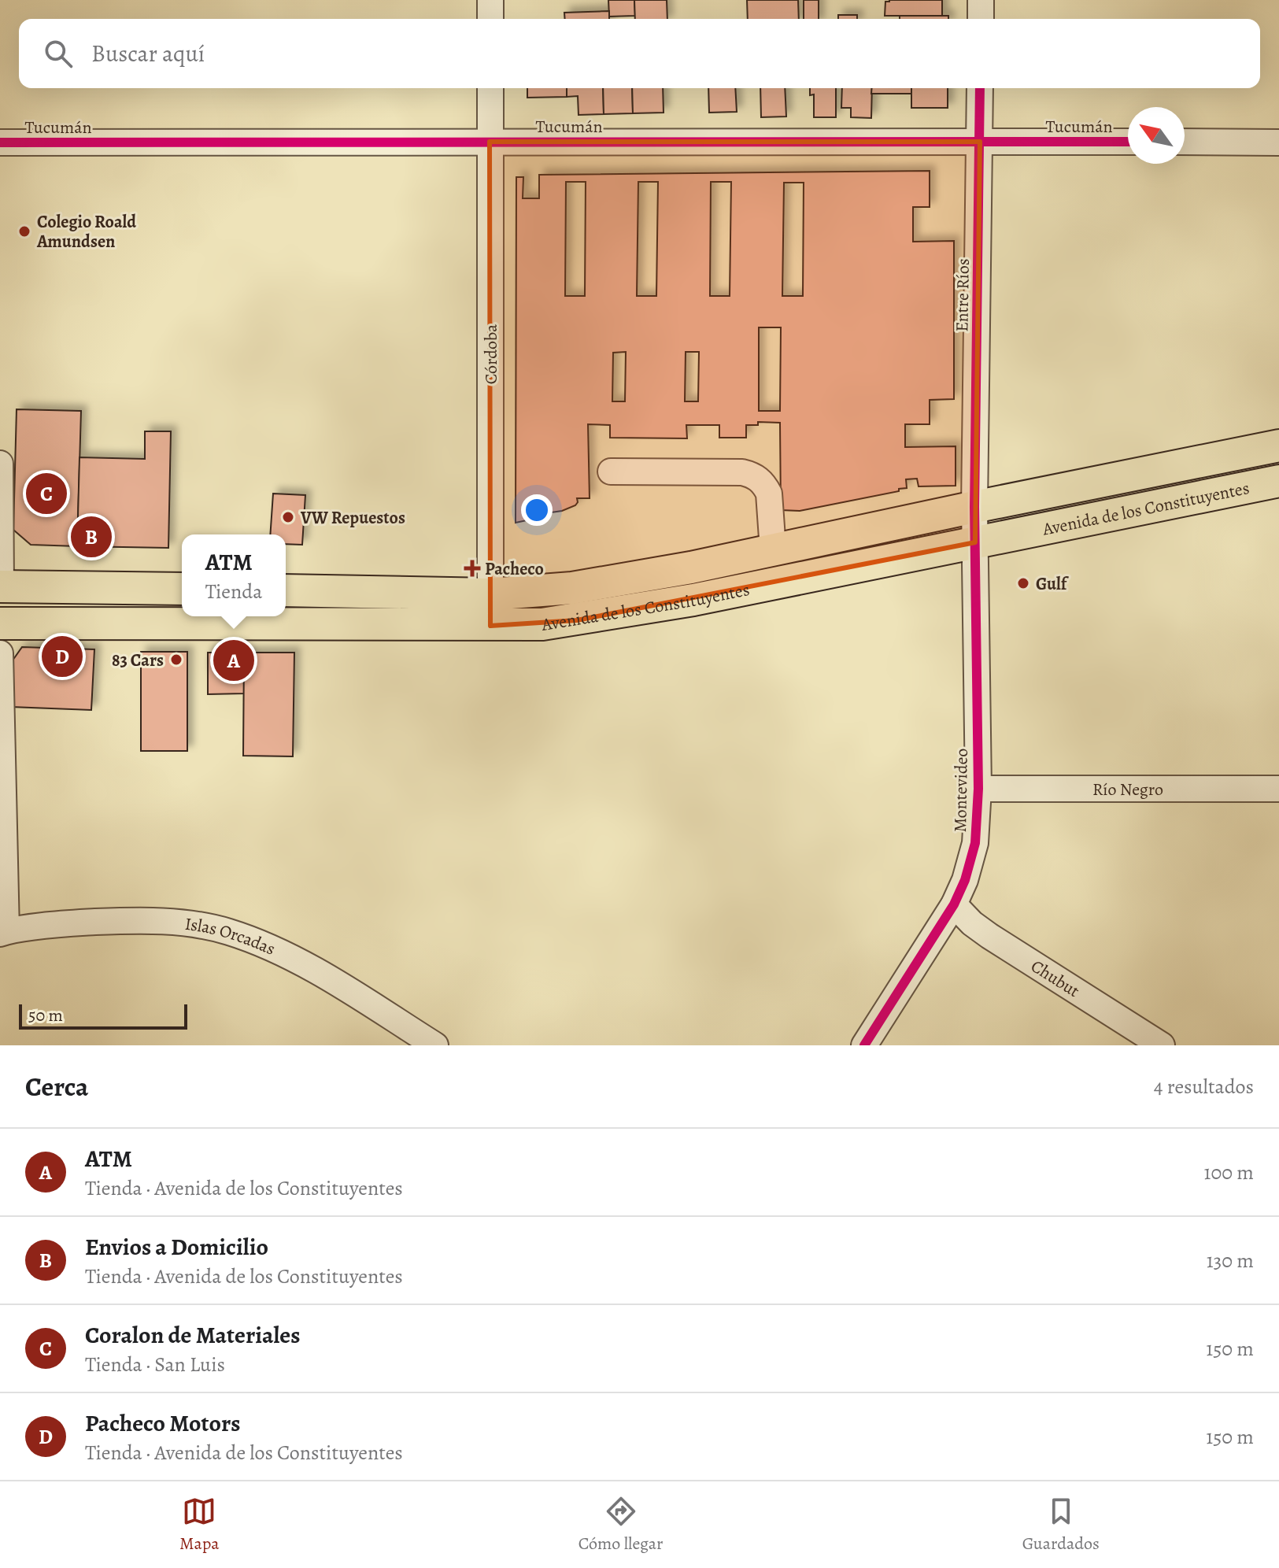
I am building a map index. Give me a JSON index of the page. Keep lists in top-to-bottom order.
{
  "streets": {
    "main road": ["Avenida de los Constituyentes"],
    "street": [
      "Tucumán",
      "Entre Ríos",
      "Córdoba",
      "Río Negro",
      "Montevideo",
      "Islas Orcadas",
      "Chubut"
    ]
  },
  "crossings": [
    ["Tucumán", "Entre Ríos"],
    ["Tucumán", "Córdoba"],
    ["Entre Ríos", "Avenida de los Constituyentes"],
    ["Entre Ríos", "Montevideo"],
    ["Córdoba", "Avenida de los Constituyentes"],
    ["Avenida de los Constituyentes", "Montevideo"],
    ["Río Negro", "Montevideo"],
    ["Montevideo", "Chubut"]
  ],
  "places": {
    "other": [
      "Colegio Roald Amundsen",
      "VW Repuestos",
      "Gulf",
      "83 Cars"
    ],
    "health": ["Pacheco"]
  },
  "scale_bar": "50 m",
  "north": "top left",
  "page": {
    "search": "Buscar aquí",
    "pins": [
      "C",
      "B",
      "D",
      "A"
    ],
    "popup": ["ATM", "Tienda"],
    "scale": "50 m",
    "heading": ["Cerca", "4 resultados"],
    "list": [
      {
        "mark": "A",
        "name": "ATM",
        "note": "Tienda · Avenida de los Constituyentes",
        "value": "100 m"
      },
      {
        "mark": "B",
        "name": "Envios a Domicilio",
        "note": "Tienda · Avenida de los Constituyentes",
        "value": "130 m"
      },
      {
        "mark": "C",
        "name": "Coralon de Materiales",
        "note": "Tienda · San Luis",
        "value": "150 m"
      },
      {
        "mark": "D",
        "name": "Pacheco Motors",
        "note": "Tienda · Avenida de los Constituyentes",
        "value": "150 m"
      }
    ],
    "nav": ["Mapa", "Cómo llegar", "Guardados"]
  }
}
